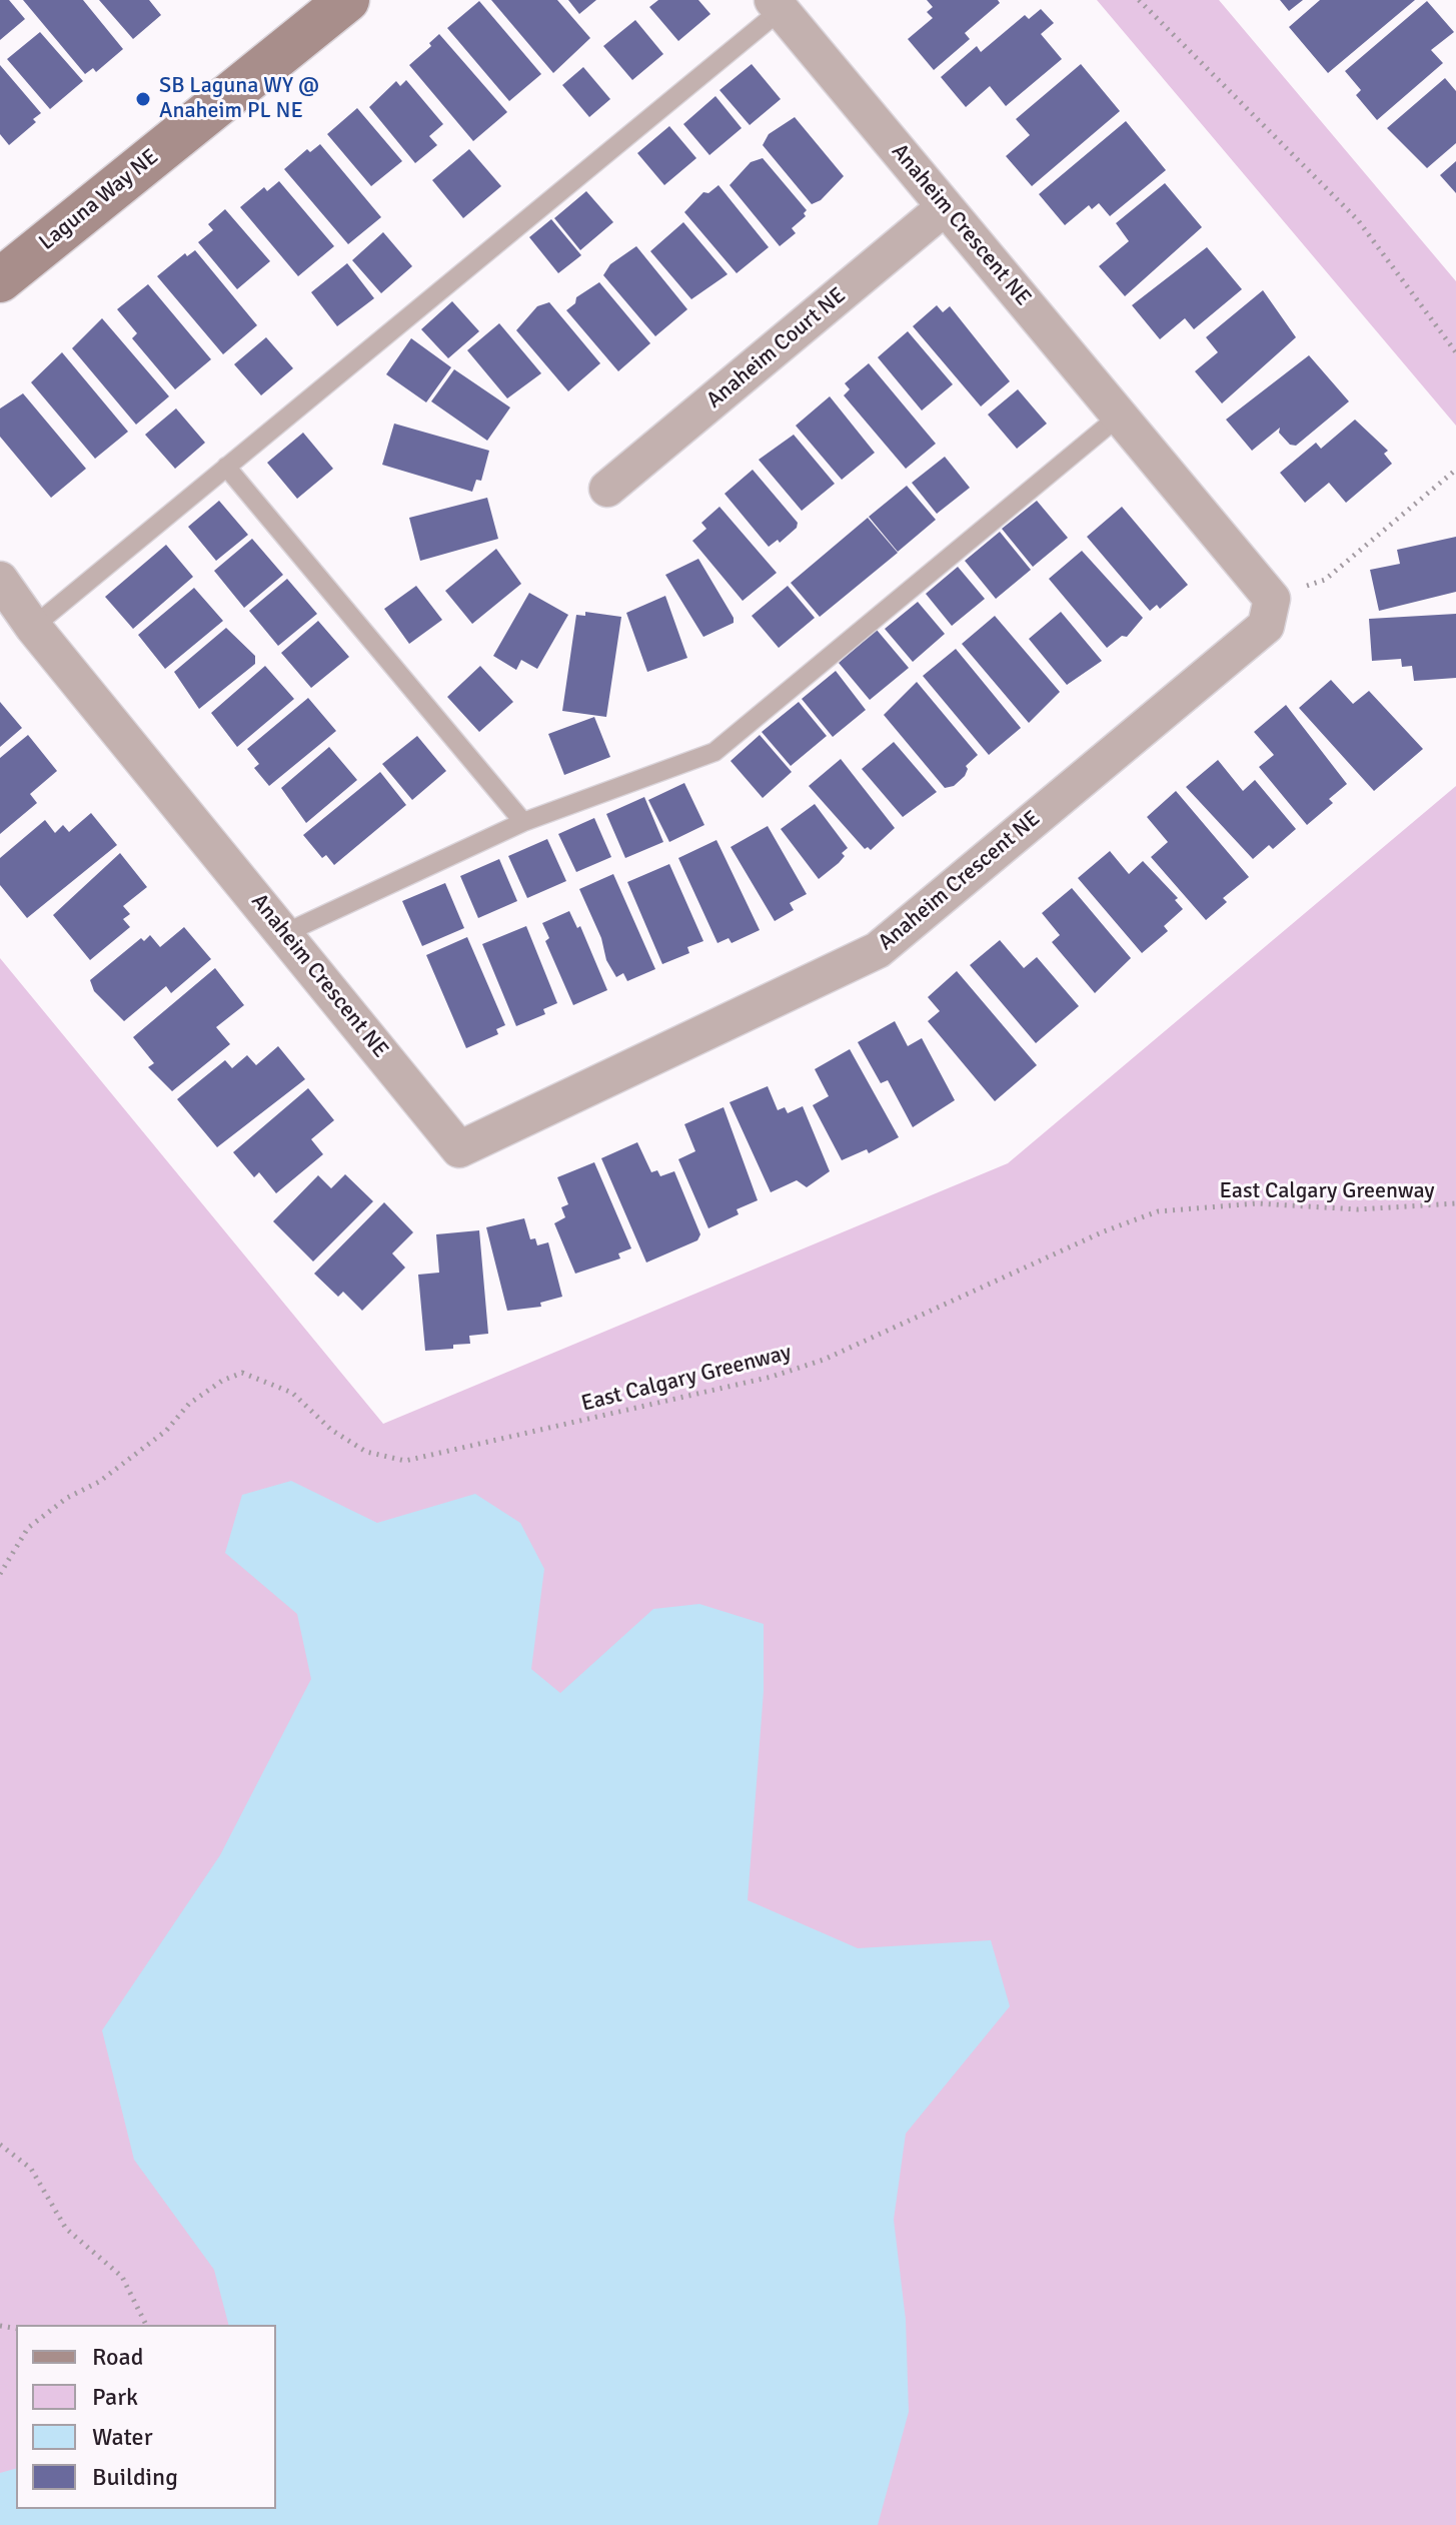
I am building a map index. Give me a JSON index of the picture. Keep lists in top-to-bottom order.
{
  "streets": {
    "street": ["Laguna Way NE", "Anaheim Crescent NE", "Anaheim Court NE"],
    "path": ["East Calgary Greenway"]
  },
  "crossings": [
    ["Anaheim Crescent NE", "Anaheim Court NE"]
  ],
  "places": ["SB Laguna WY @ Anaheim PL NE"],
  "legend": [
    "Road",
    "Park",
    "Water",
    "Building"
  ]
}
